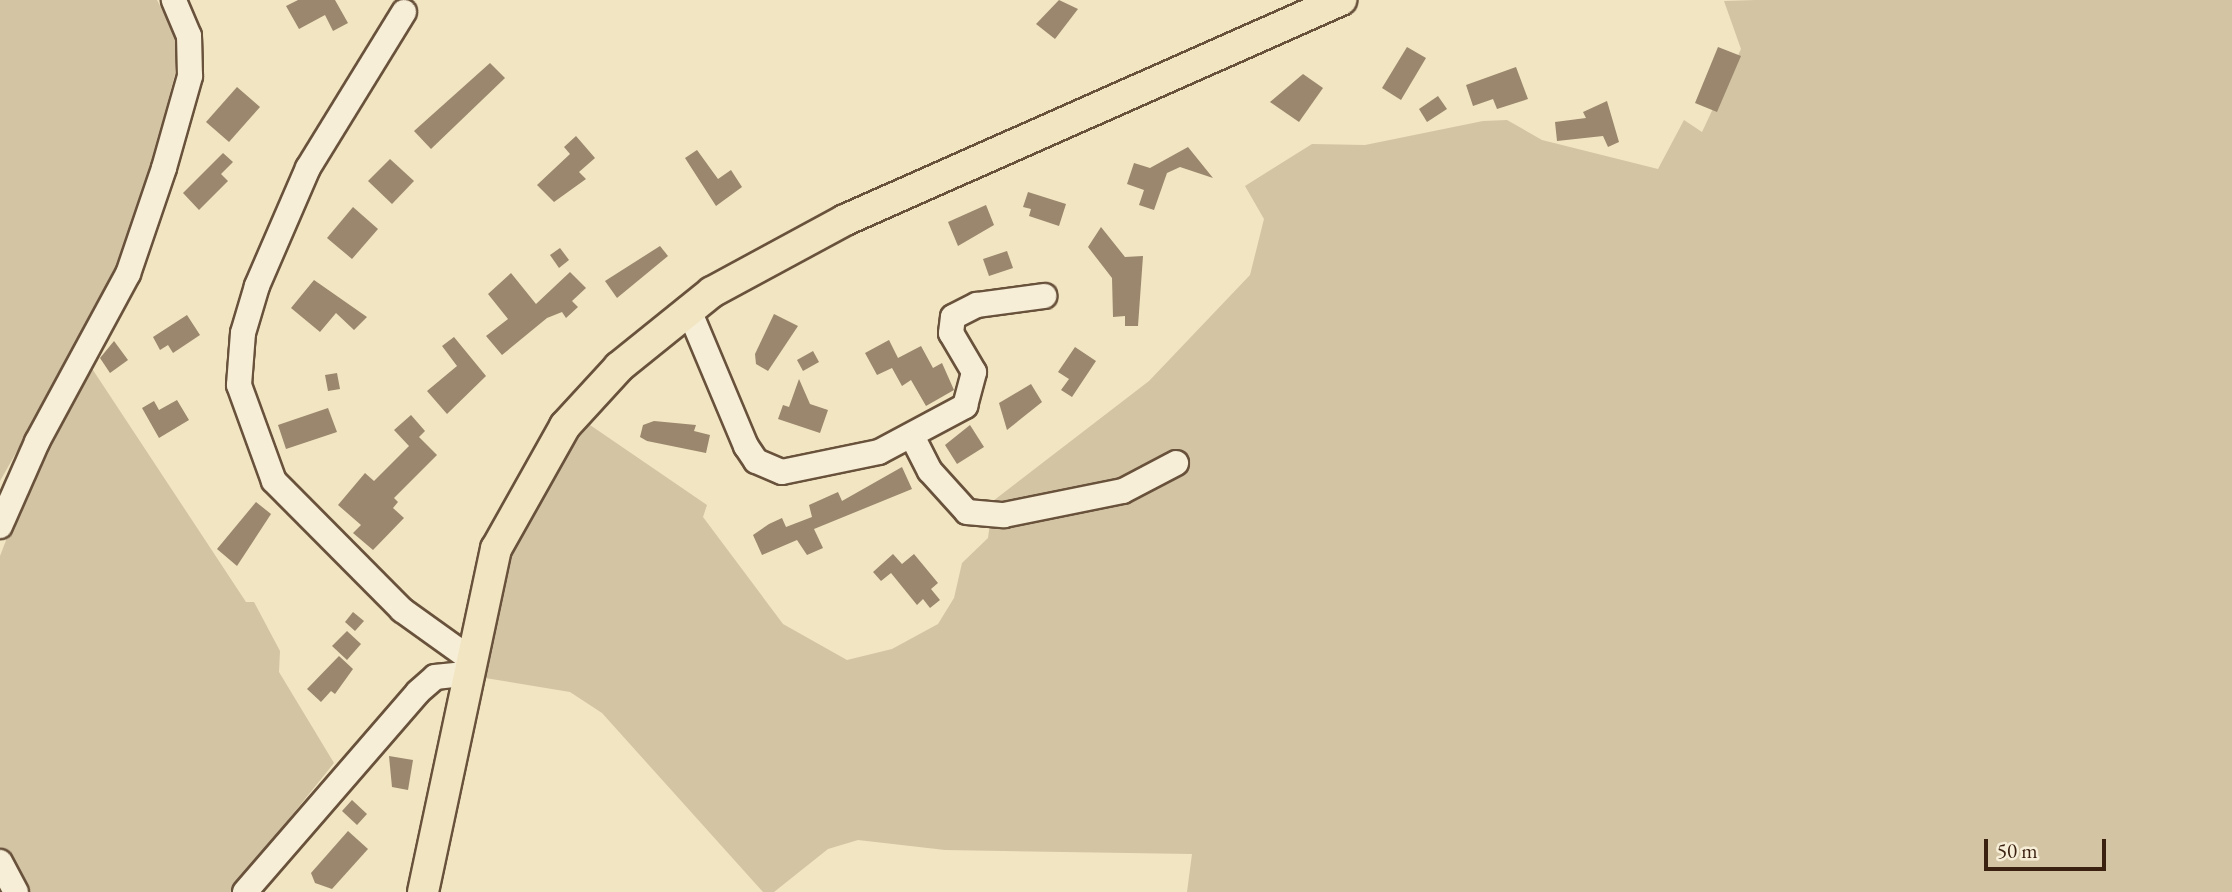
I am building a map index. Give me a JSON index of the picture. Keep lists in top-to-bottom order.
{
  "scale_bar": "50 m"
}
